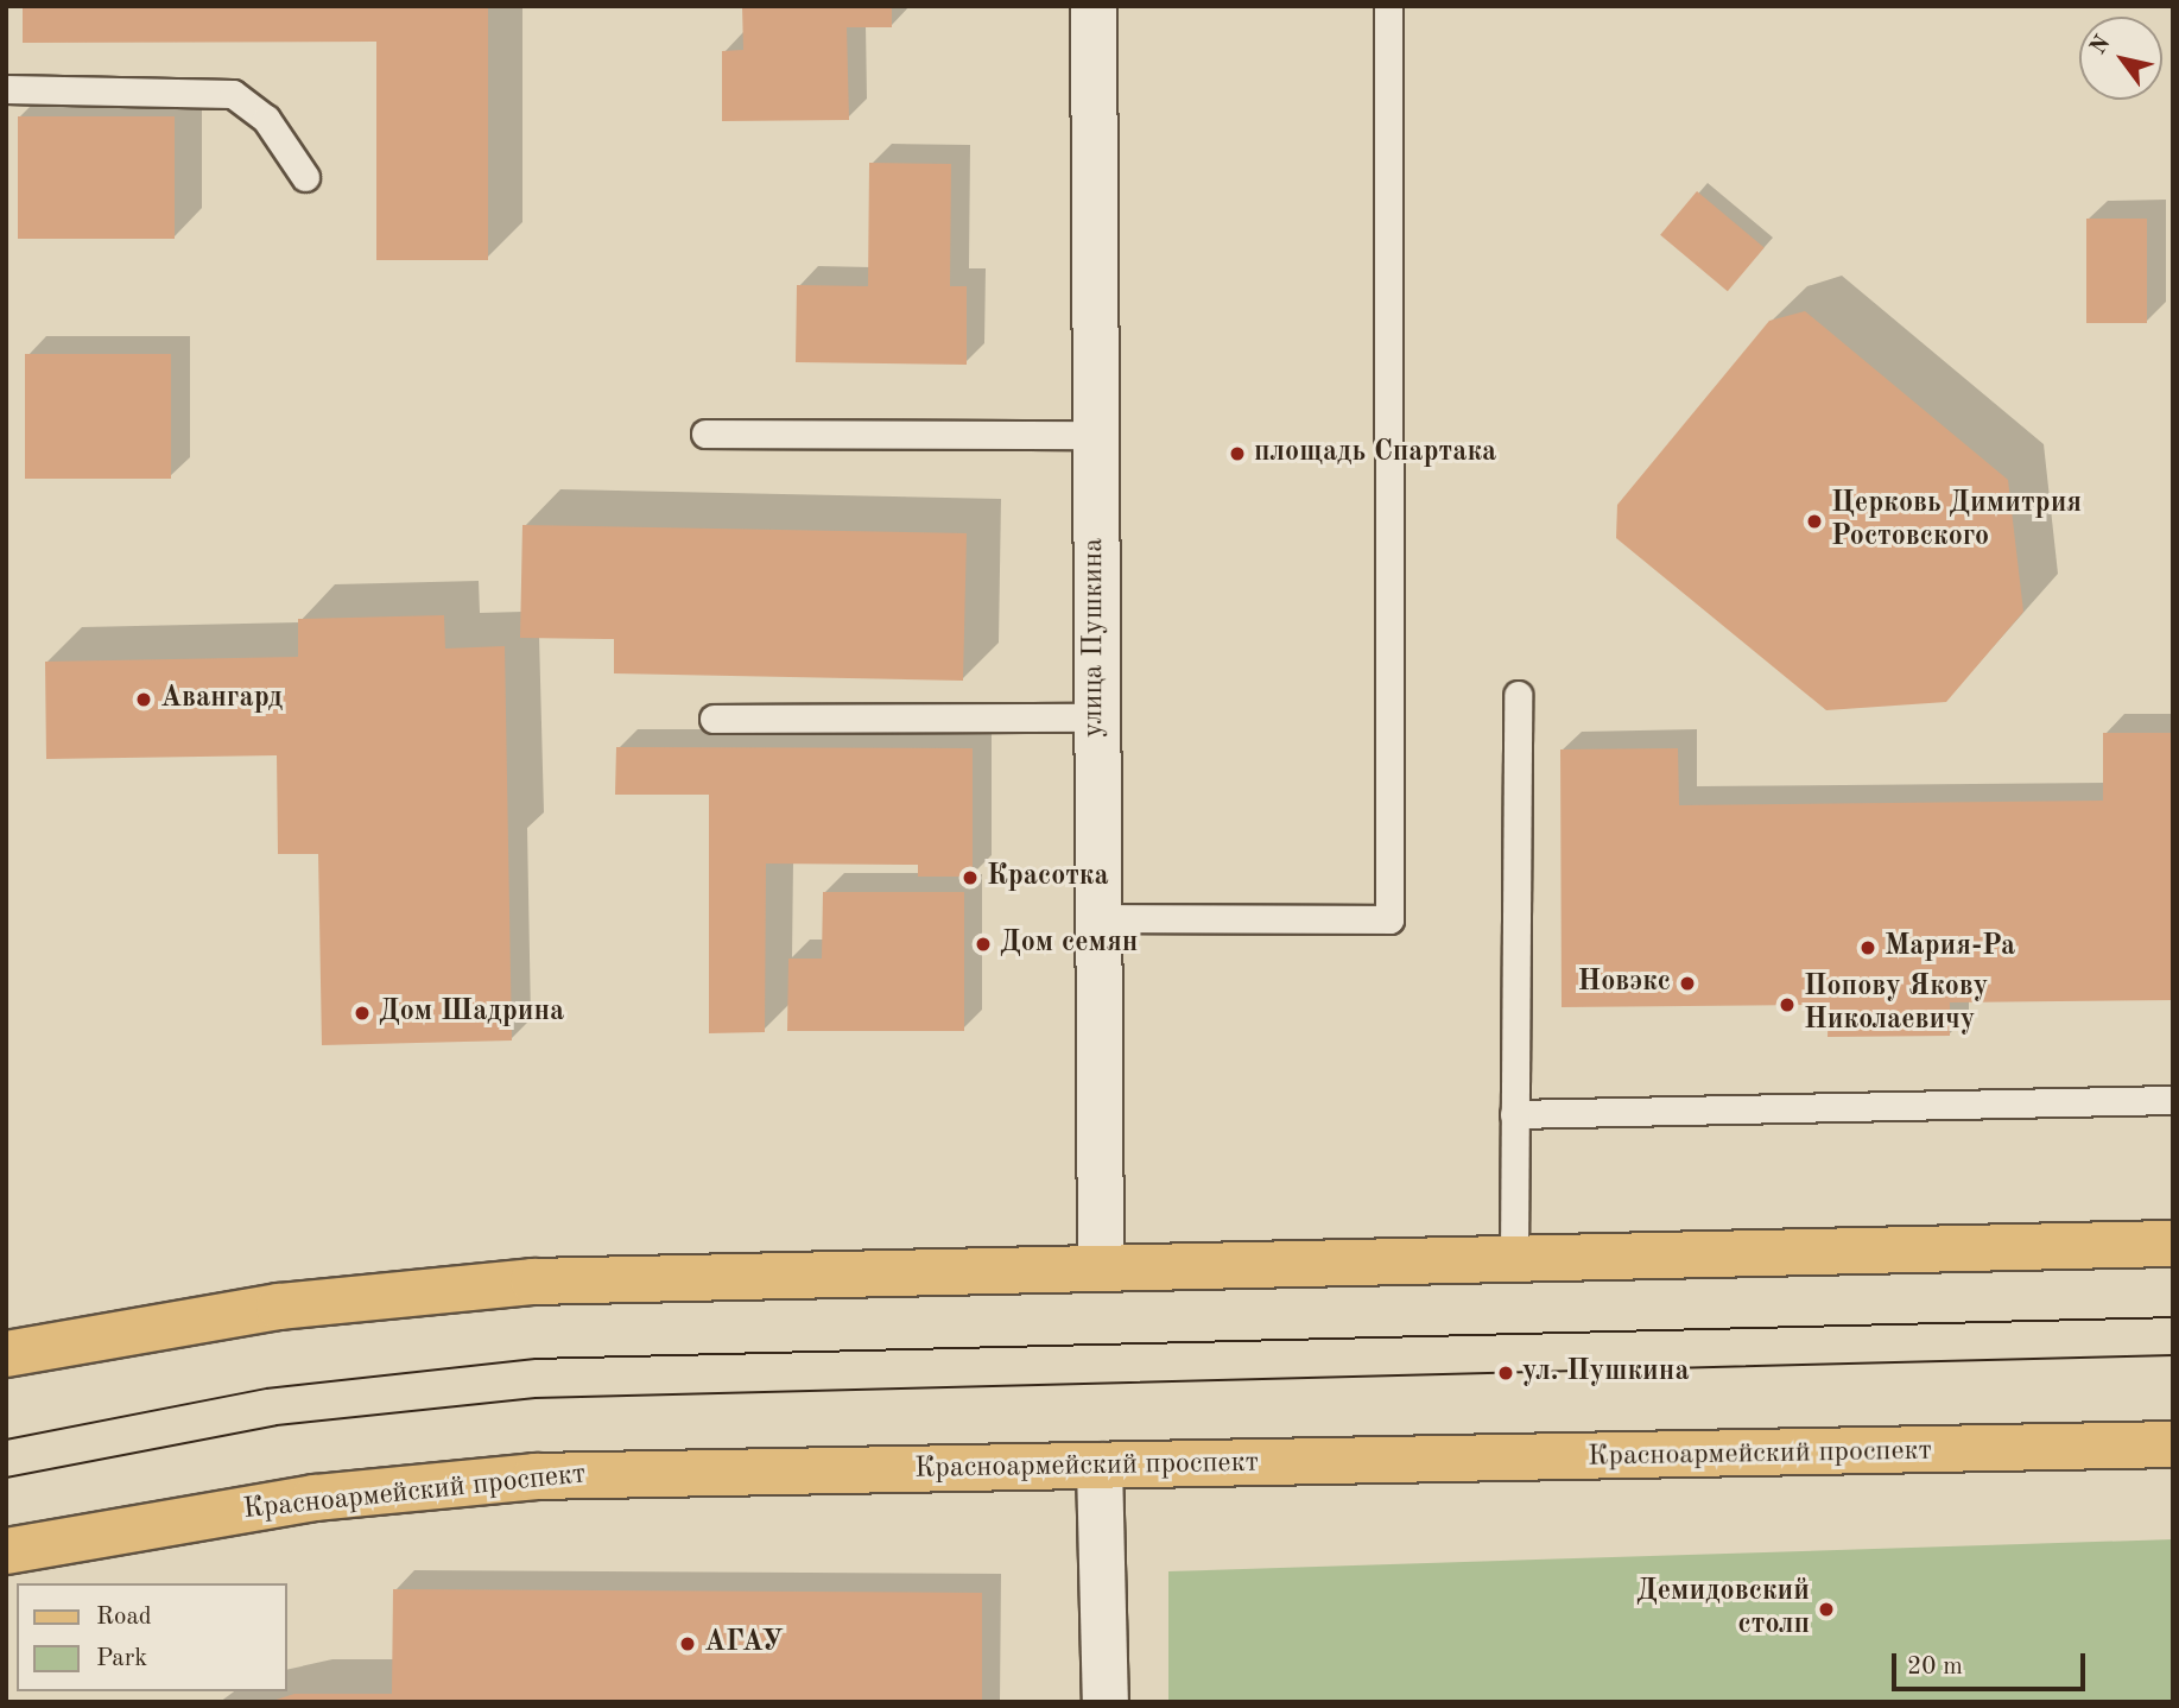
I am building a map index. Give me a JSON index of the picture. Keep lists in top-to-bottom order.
{
  "streets": {
    "main road": ["Красноармейский проспект"],
    "street": ["улица Пушкина"]
  },
  "places": [
    "площадь Спартака",
    "Церковь Димитрия Ростовского",
    "Авангард",
    "Красотка",
    "Дом семян",
    "Мария-Ра",
    "Новэкс",
    "Попову Якову Николаевичу",
    "Дом Шадрина",
    "ул. Пушкина",
    "Демидовский столп",
    "АГАУ"
  ],
  "legend": ["Road", "Park"],
  "scale_bar": "20 m",
  "north": "top left"
}
